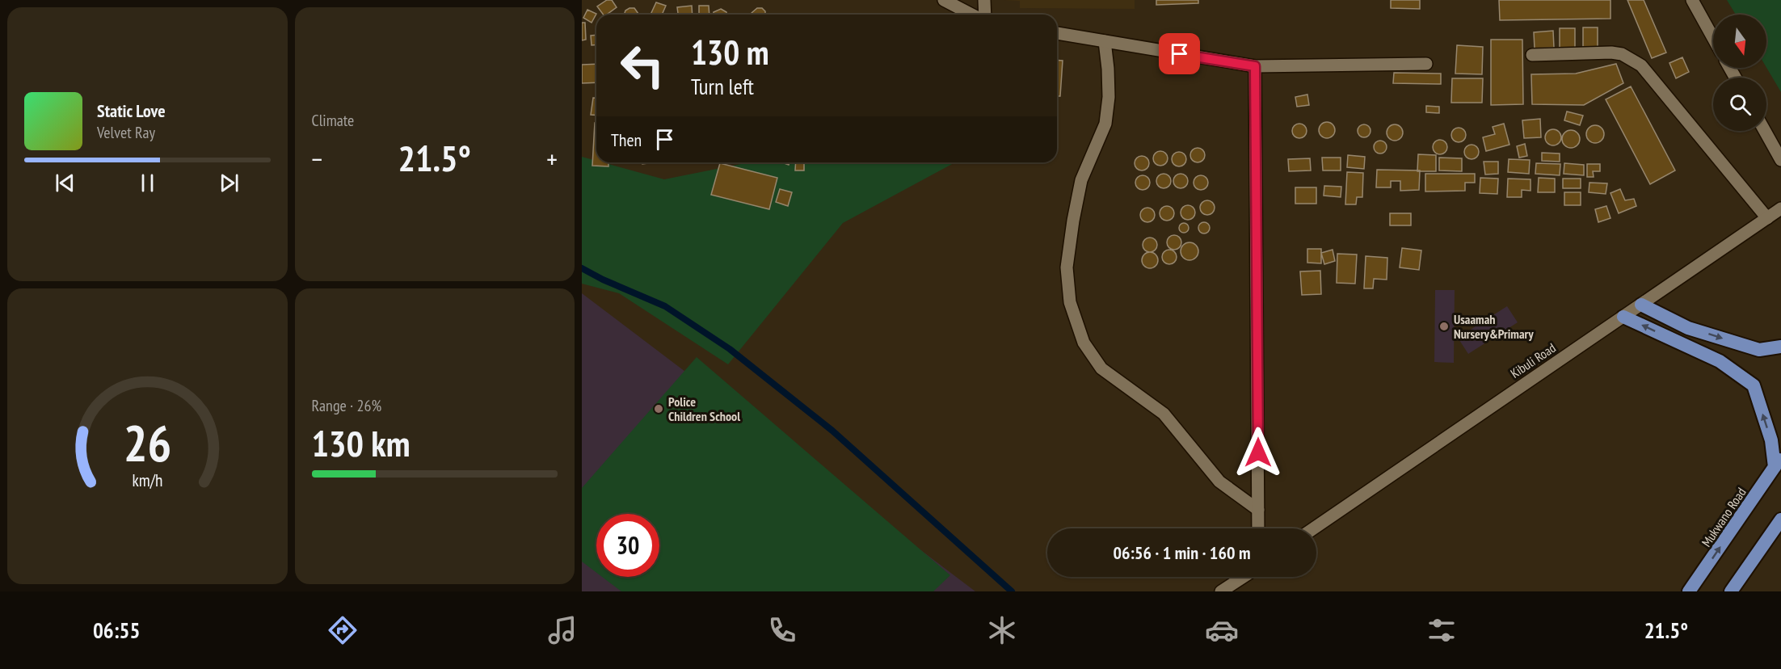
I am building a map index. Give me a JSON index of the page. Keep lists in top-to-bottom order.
{
  "streets": {
    "highway": ["Mukwano Road"],
    "street": ["Kibuli Road"]
  },
  "places": ["Usaamah Nursery&Primary", "Police Children School"],
  "north": "bottom",
  "page": {
    "tile": [
      "Climate",
      ["Range · 26%", "130 km"]
    ],
    "turn": ["130 m", "Turn left"],
    "song": ["Static Love", "Velvet Ray"],
    "then": "Then",
    "heat": ["−", "21.5°", "+"],
    "limit": "30",
    "trip": "06:56 · 1 min · 160 m",
    "tabs": ["06:55", "21.5°"],
    "gauge": ["26", "km/h"]
  }
}
